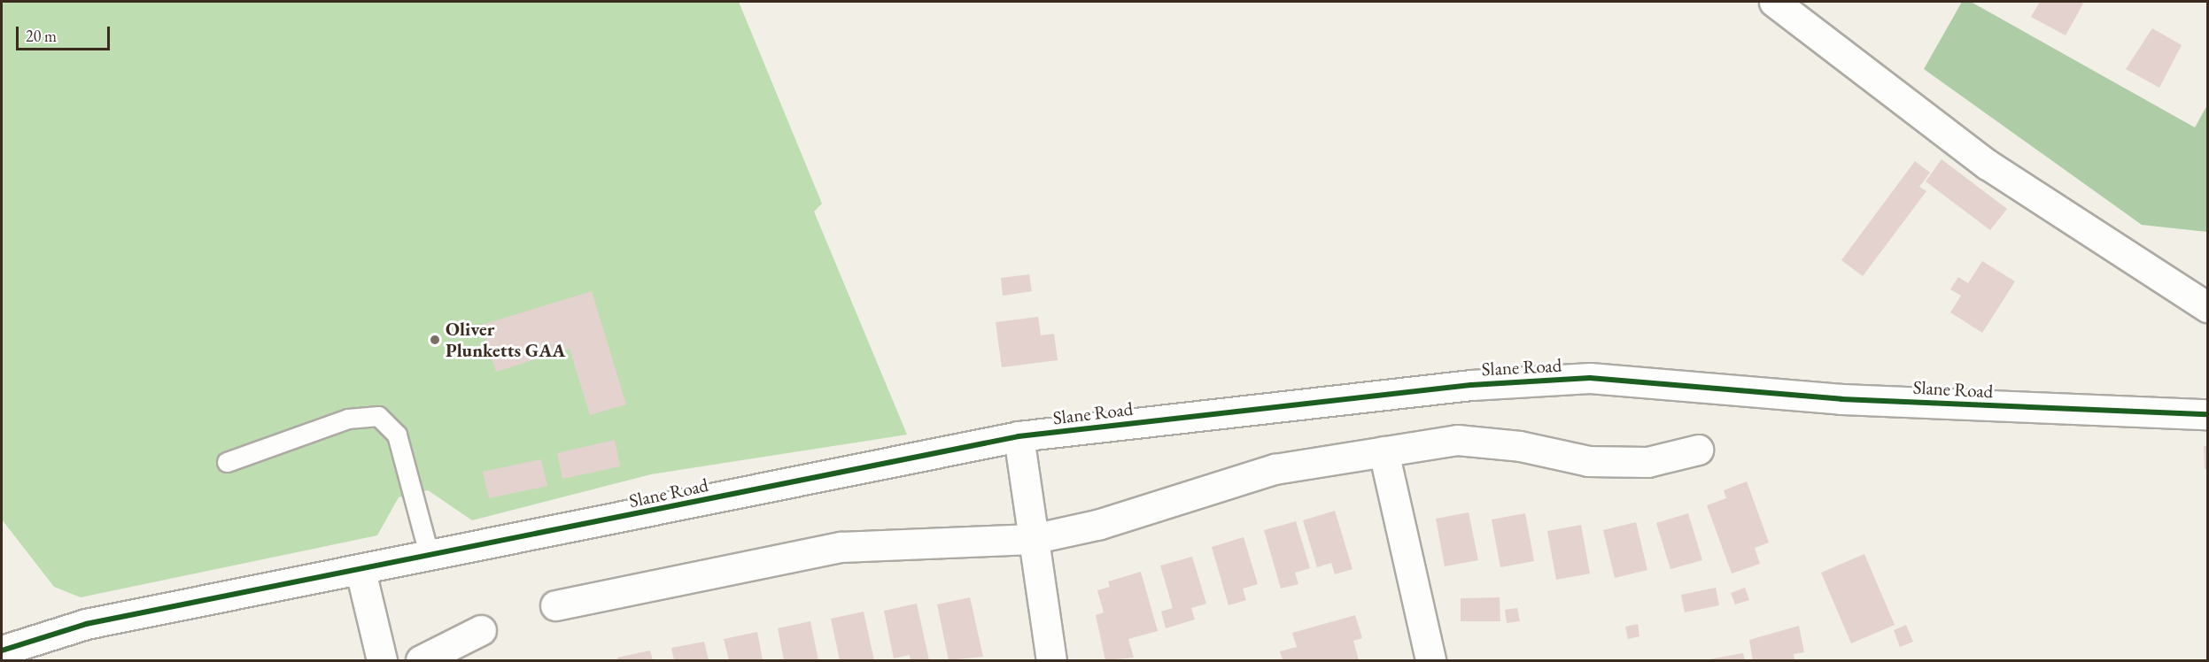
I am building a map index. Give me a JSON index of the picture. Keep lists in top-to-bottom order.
{
  "streets": {
    "street": ["Slane Road"]
  },
  "places": ["Oliver Plunketts GAA"],
  "scale_bar": "20 m"
}
